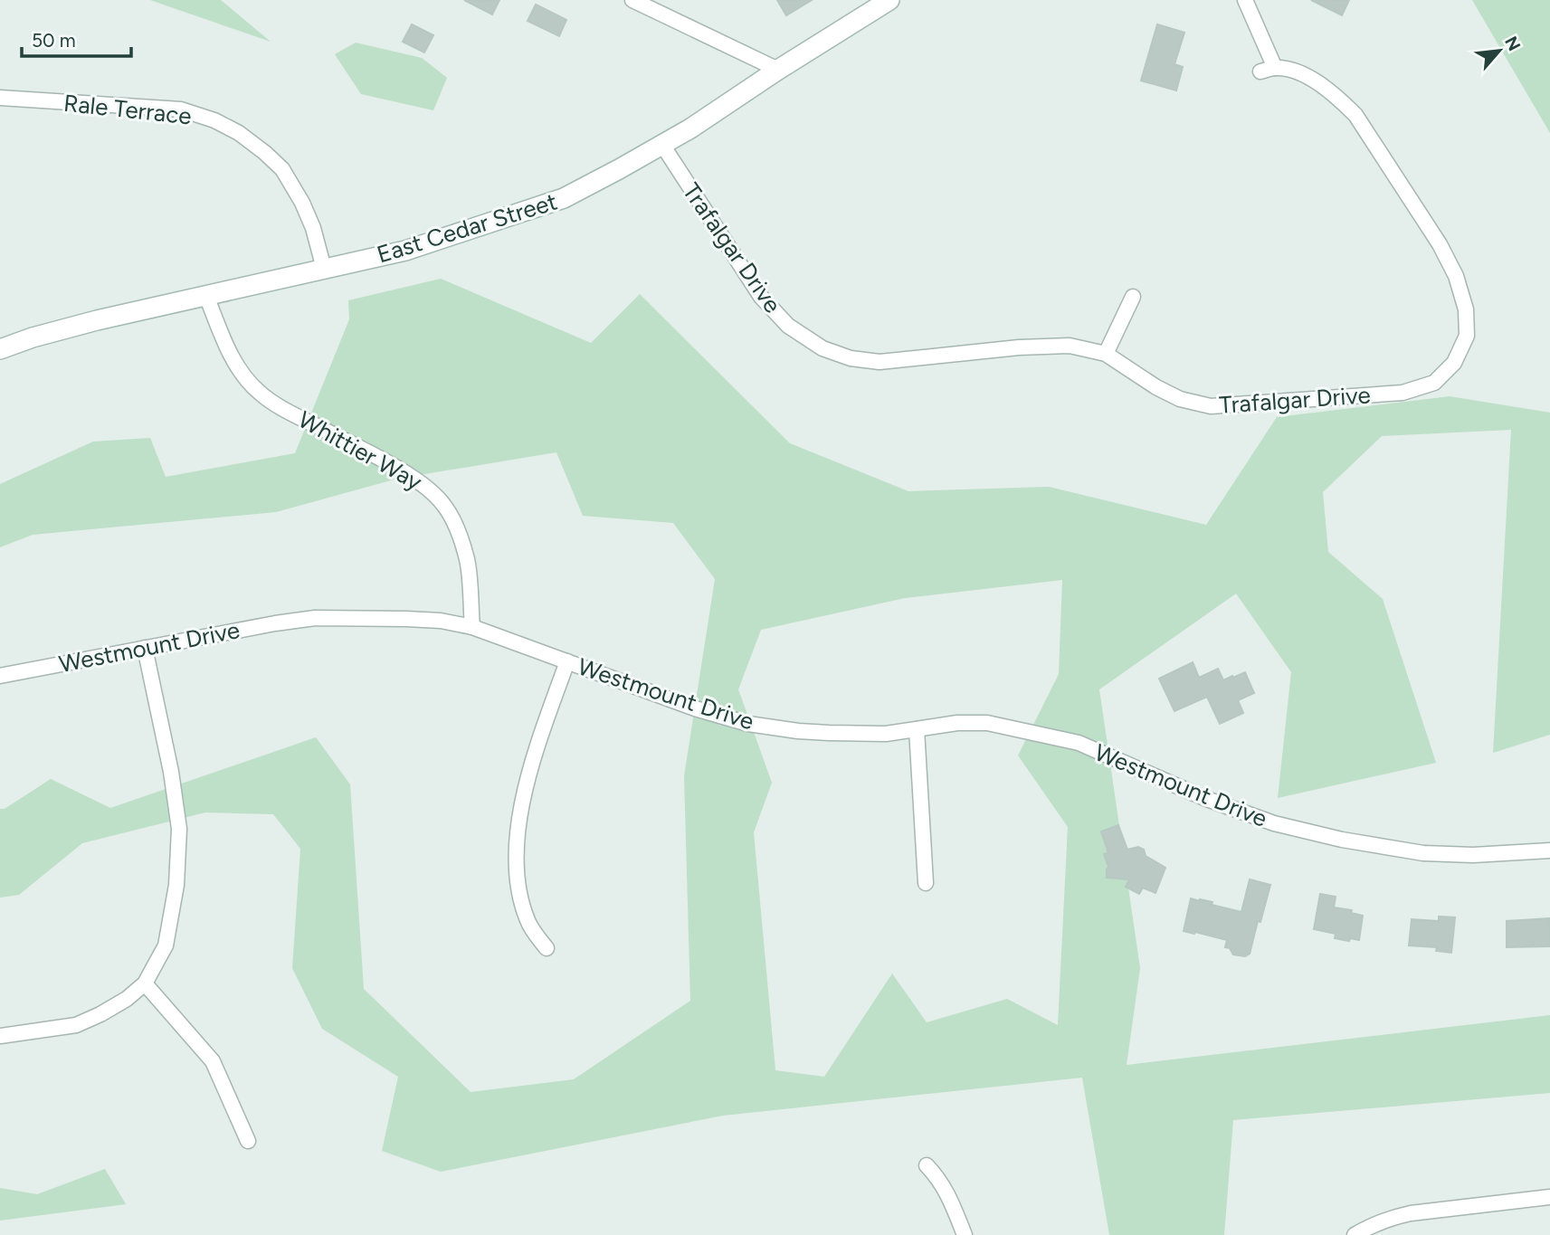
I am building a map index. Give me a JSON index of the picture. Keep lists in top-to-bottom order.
{
  "streets": {
    "main road": ["East Cedar Street"],
    "street": [
      "Rale Terrace",
      "Trafalgar Drive",
      "Whittier Way",
      "Westmount Drive"
    ]
  },
  "crossings": [
    ["Rale Terrace", "East Cedar Street"],
    ["East Cedar Street", "Trafalgar Drive"],
    ["East Cedar Street", "Whittier Way"],
    ["Whittier Way", "Westmount Drive"]
  ],
  "scale_bar": "50 m",
  "north": "top right"
}
